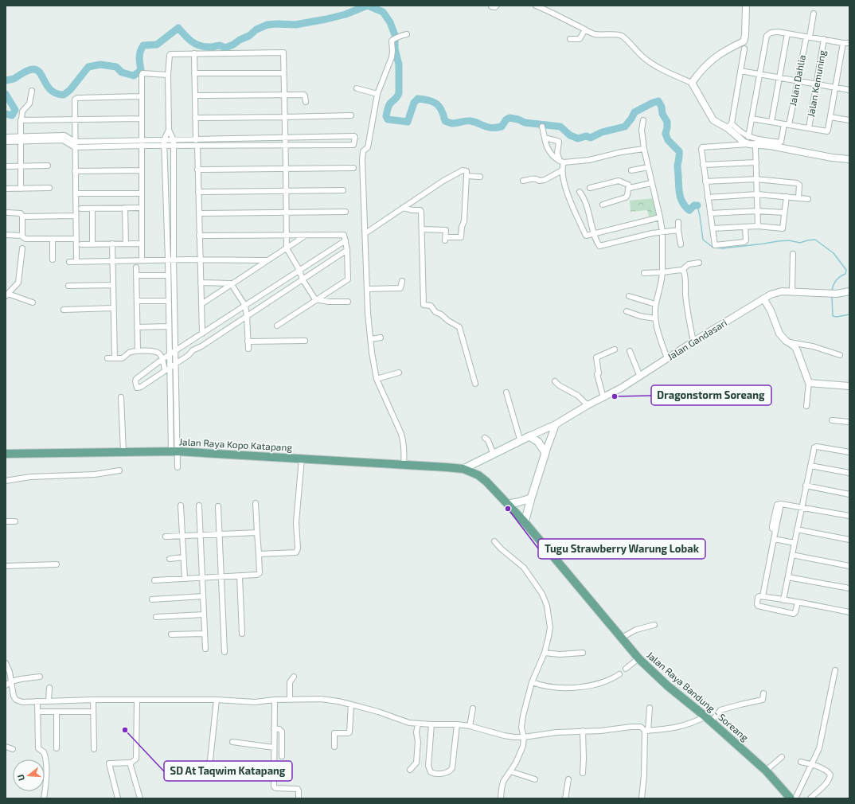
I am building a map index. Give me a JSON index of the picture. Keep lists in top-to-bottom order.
{
  "streets": {
    "main road": ["Jalan Raya Kopo Katapang", "Jalan Raya Bandung - Soreang"],
    "street": ["Jalan Dahlia", "Jalan Kemuning", "Jalan Gandasari"]
  },
  "crossings": [
    ["Jalan Raya Kopo Katapang", "Jalan Raya Bandung - Soreang"]
  ],
  "places": ["Dragonstorm Soreang", "Tugu Strawberry Warung Lobak", "SD At Taqwim Katapang"],
  "north": "left"
}
